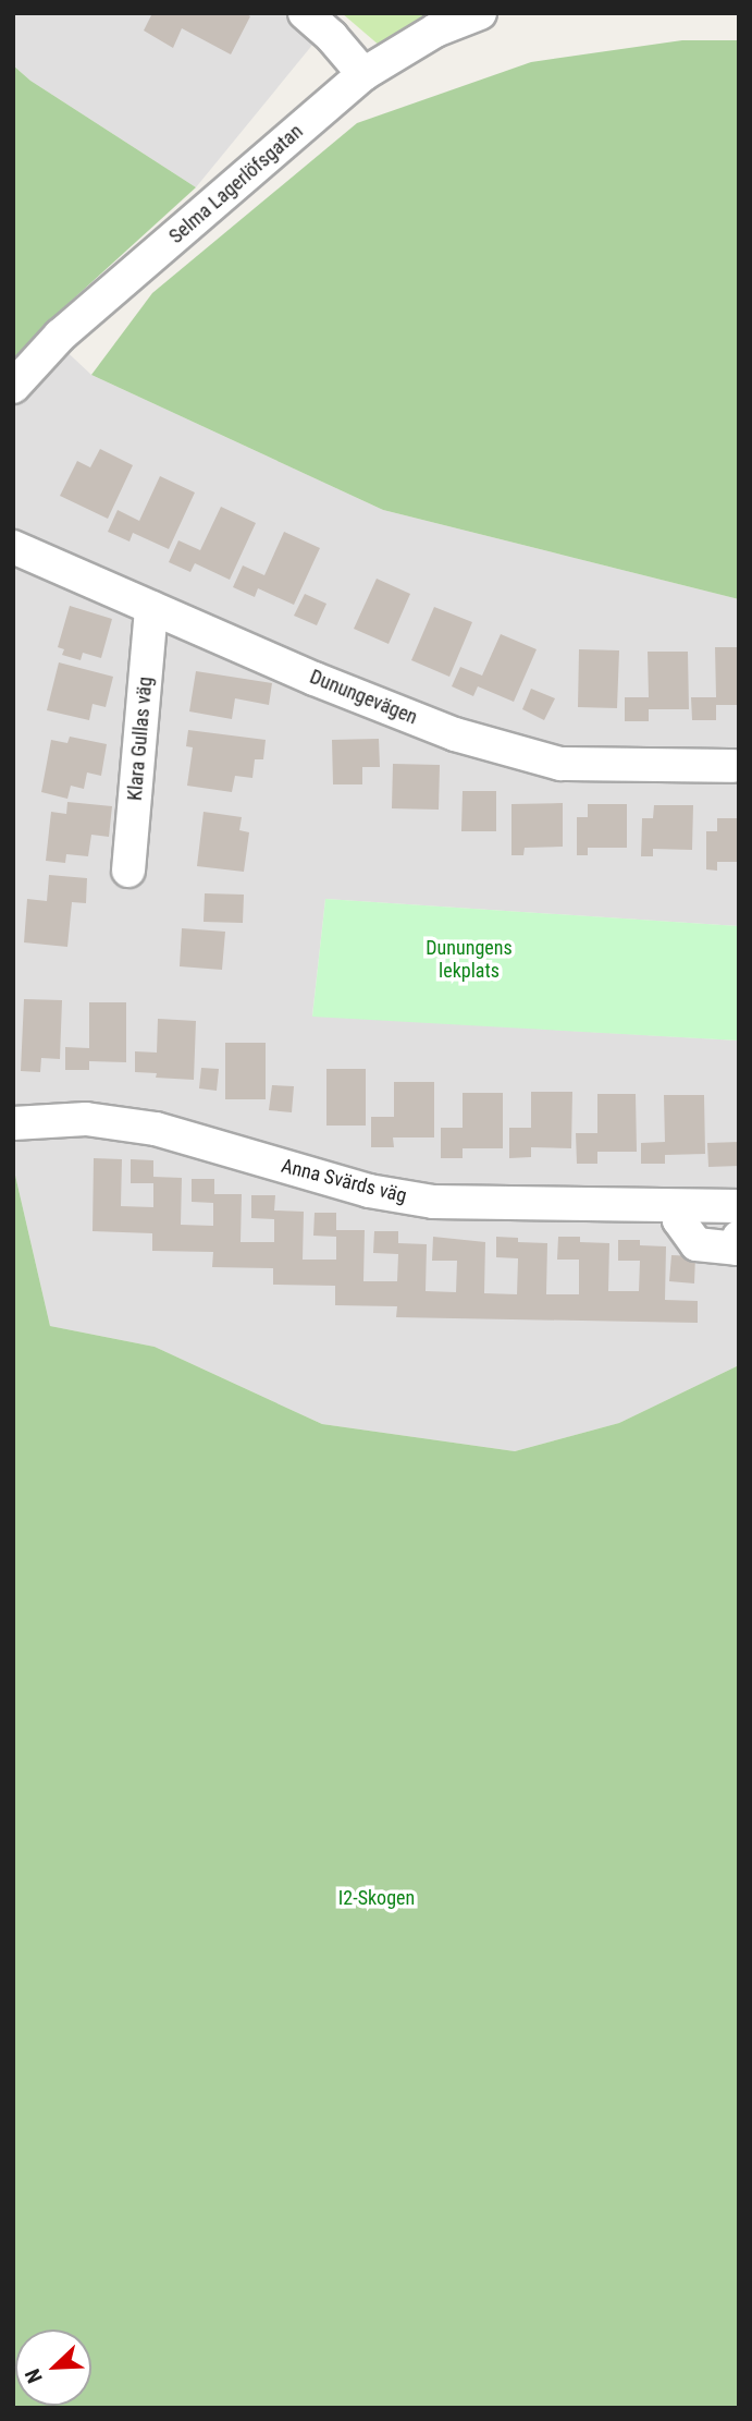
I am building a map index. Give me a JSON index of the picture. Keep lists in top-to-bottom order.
{
  "streets": {
    "street": [
      "Selma Lagerlöfsgatan",
      "Dunungevägen",
      "Klara Gullas väg",
      "Anna Svärds väg"
    ]
  },
  "crossings": [
    ["Dunungevägen", "Klara Gullas väg"]
  ],
  "parks": ["Dunungens lekplats", "I2-Skogen"],
  "north": "bottom left"
}
